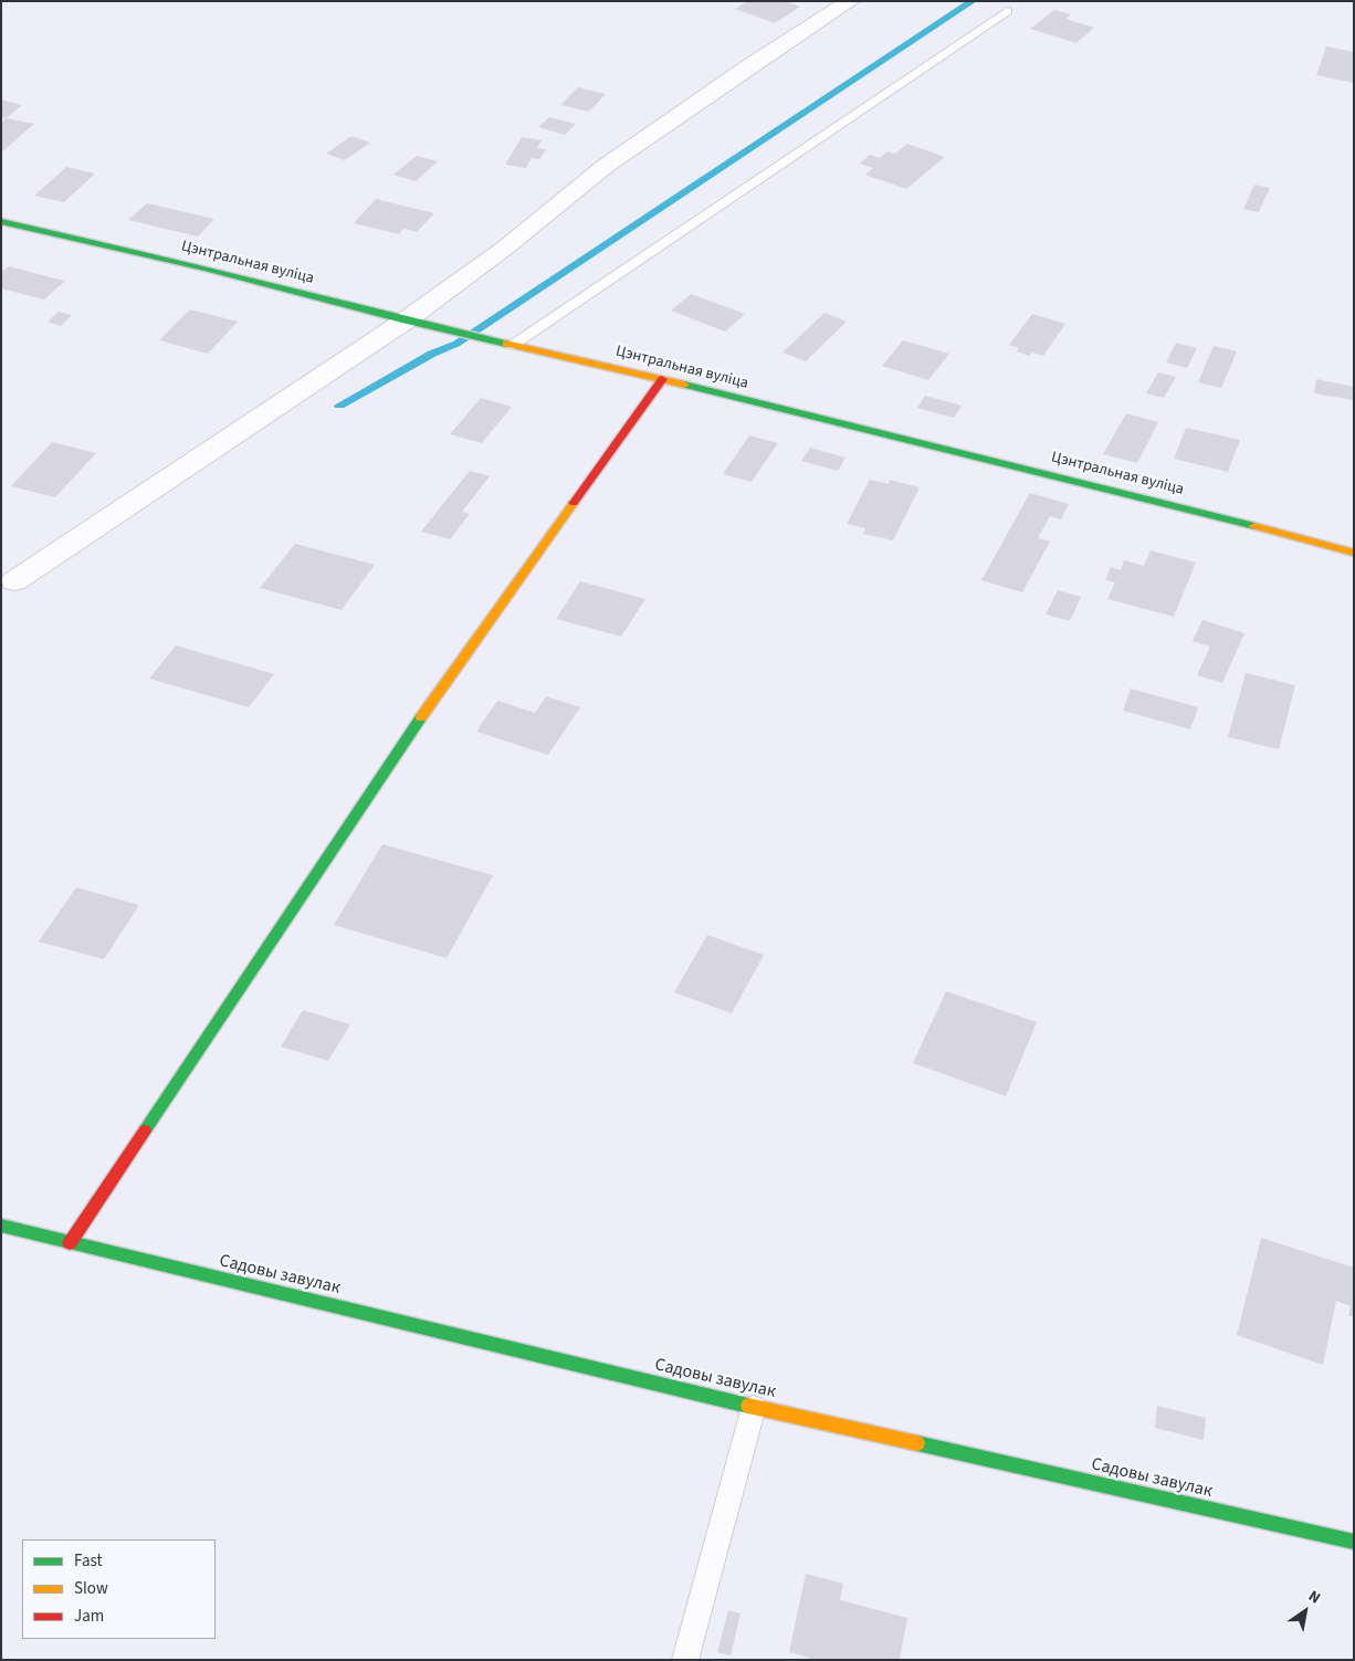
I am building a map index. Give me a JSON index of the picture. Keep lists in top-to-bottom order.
{
  "streets": {
    "street": ["Цэнтральная вуліца", "Садовы завулак"]
  },
  "legend": ["Fast", "Slow", "Jam"],
  "north": "top right"
}
